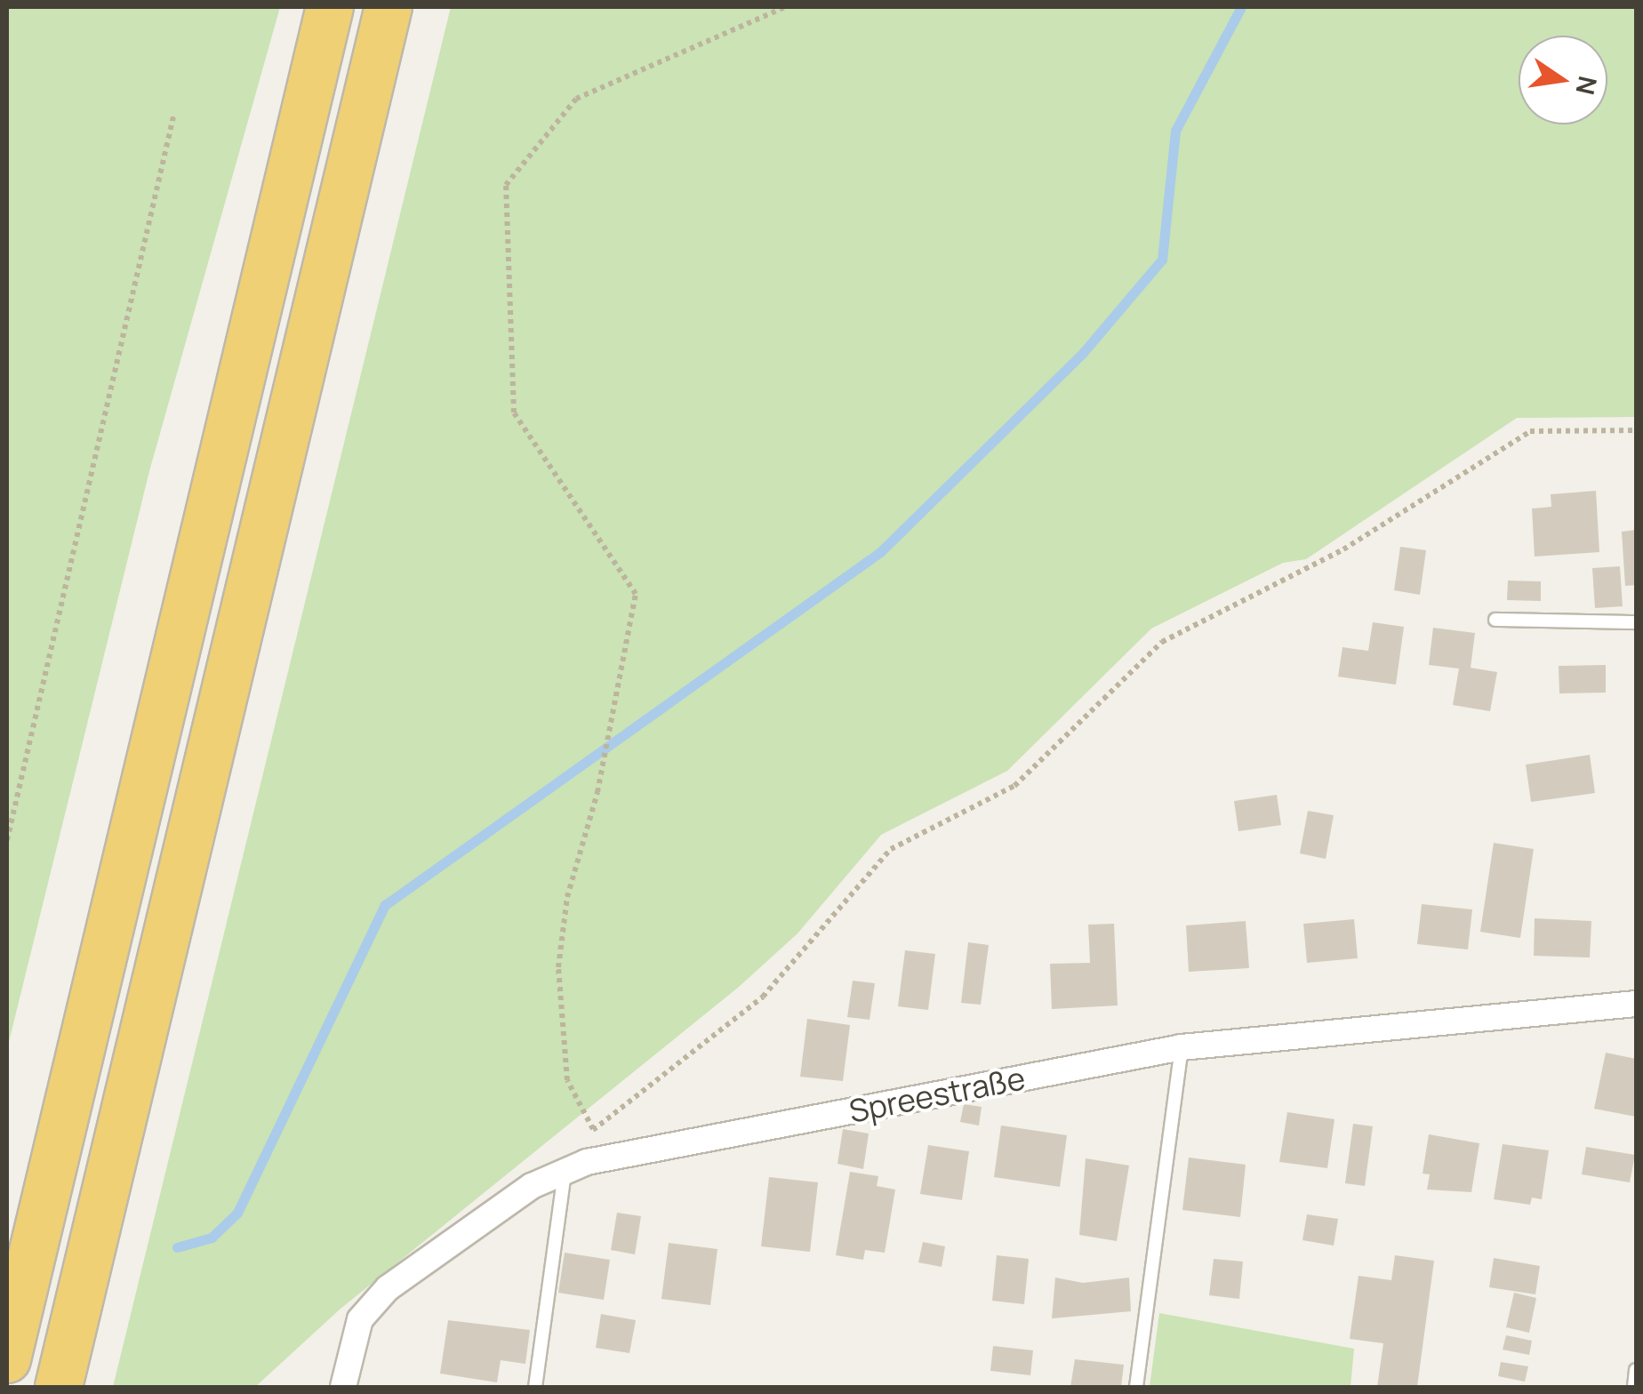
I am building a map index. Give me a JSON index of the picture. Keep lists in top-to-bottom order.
{
  "streets": {
    "street": ["Spreestraße"]
  },
  "north": "right"
}
